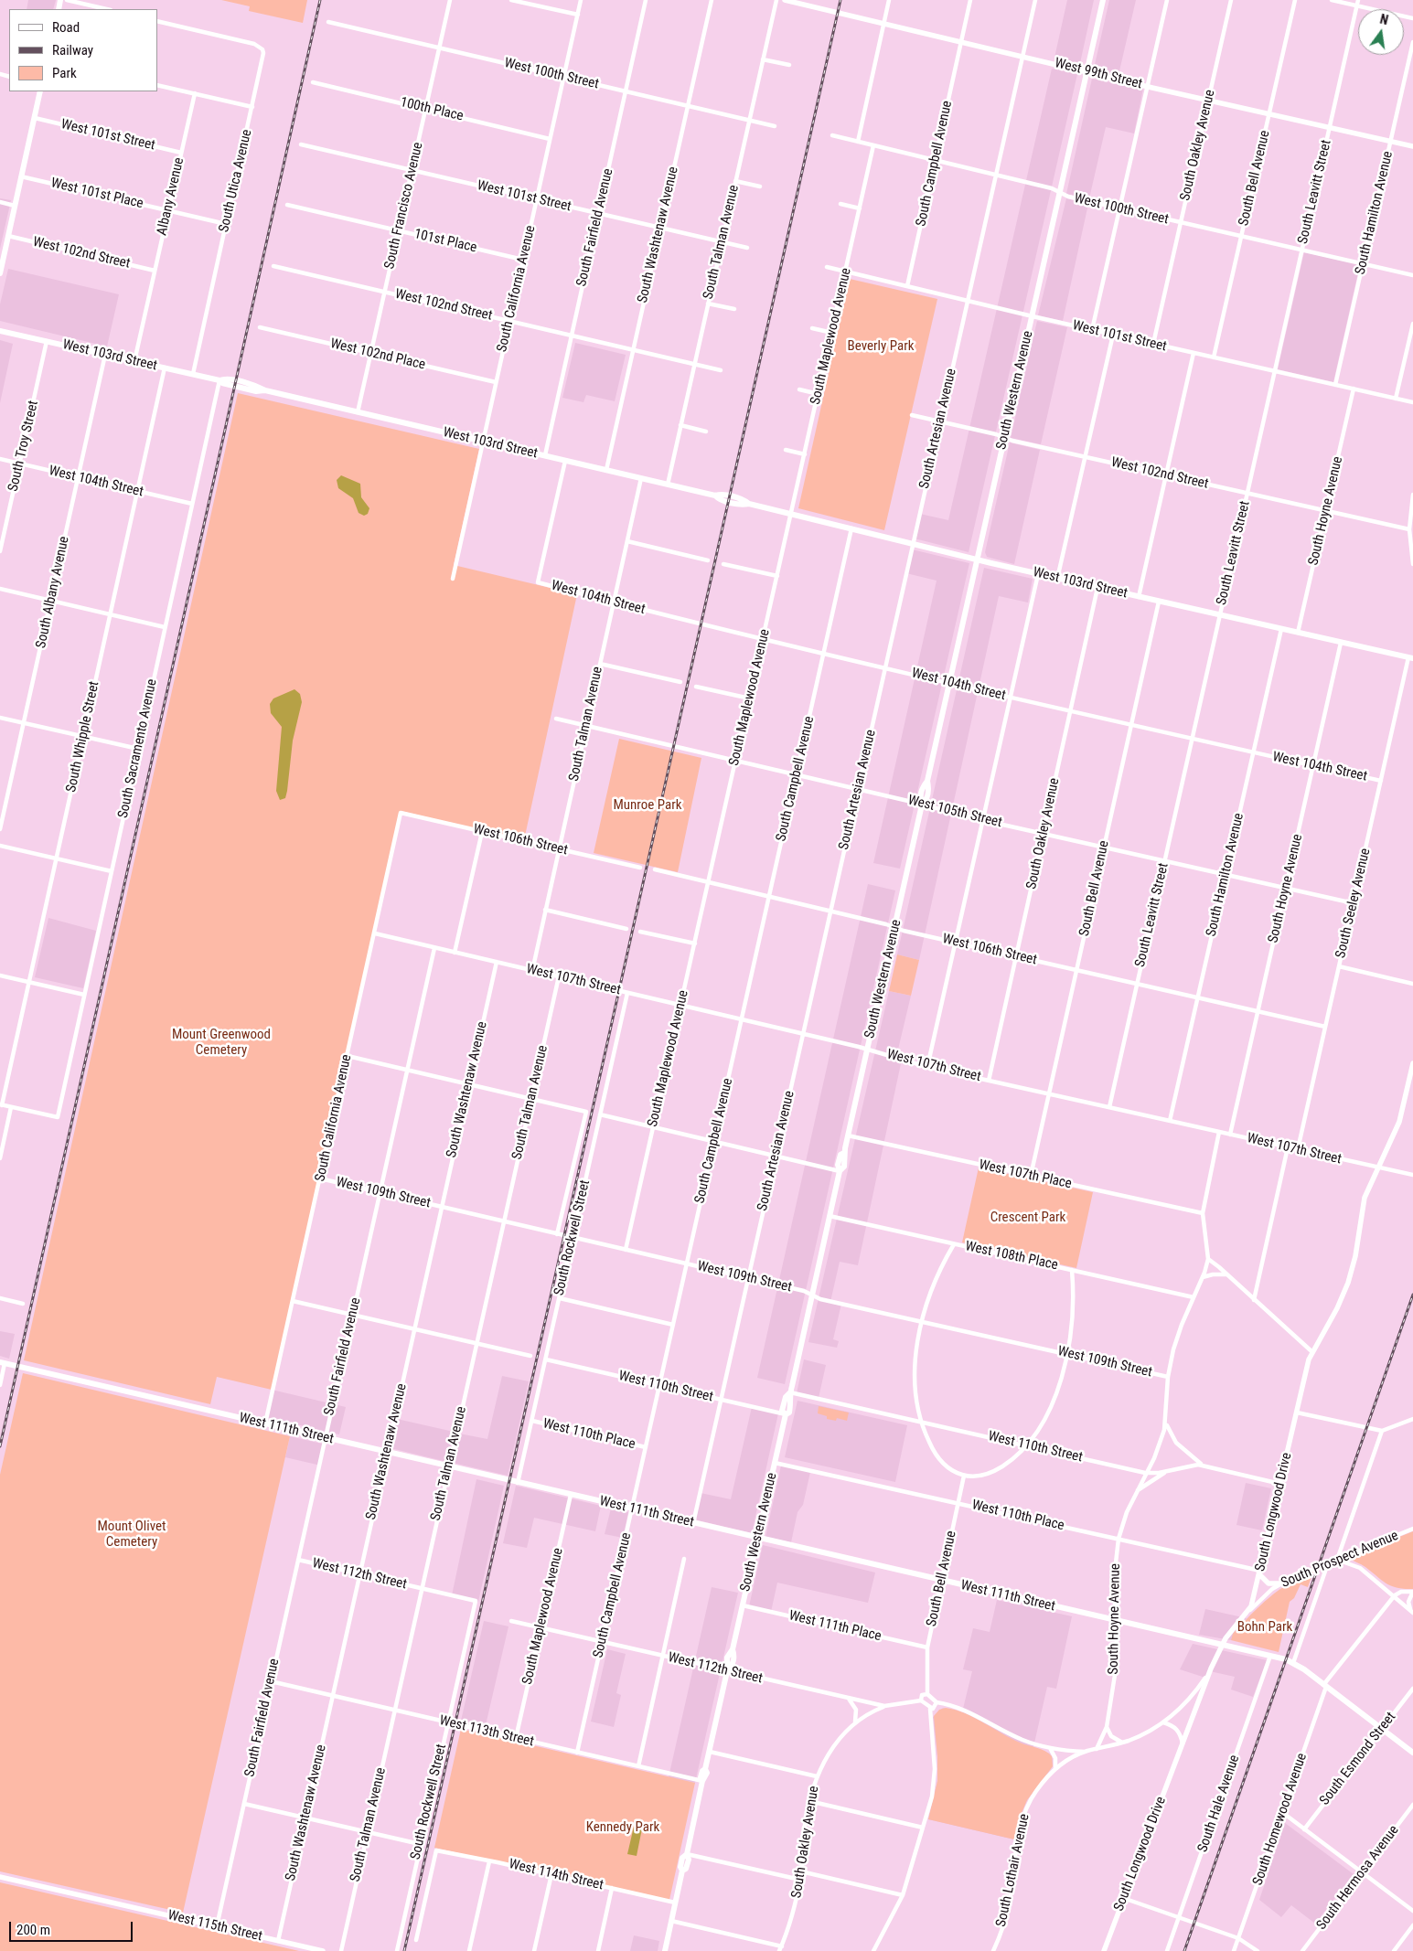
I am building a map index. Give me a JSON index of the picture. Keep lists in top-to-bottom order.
{
  "streets": {
    "main road": ["West 103rd Street", "South Western Avenue", "West 111th Street"],
    "street": [
      "West 100th Street",
      "West 99th Street",
      "100th Place",
      "West 101st Street",
      "South Oakley Avenue",
      "South Campbell Avenue",
      "South Bell Avenue",
      "South Utica Avenue",
      "South Leavitt Street",
      "West 101st Place",
      "Albany Avenue",
      "South Francisco Avenue",
      "South Hamilton Avenue",
      "South Fairfield Avenue",
      "South Washtenaw Avenue",
      "101st Place",
      "South Talman Avenue",
      "West 102nd Street",
      "South California Avenue",
      "South Maplewood Avenue",
      "West 102nd Place",
      "South Artesian Avenue",
      "South Troy Street",
      "West 104th Street",
      "South Hoyne Avenue",
      "South Albany Avenue",
      "South Whipple Street",
      "South Sacramento Avenue",
      "West 105th Street",
      "West 106th Street",
      "South Seeley Avenue",
      "West 107th Street",
      "West 107th Place",
      "West 109th Street",
      "South Rockwell Street",
      "West 108th Place",
      "West 110th Street",
      "West 110th Place",
      "South Longwood Drive",
      "South Prospect Avenue",
      "West 112th Street",
      "West 111th Place",
      "West 113th Street",
      "South Esmond Street",
      "South Hale Avenue",
      "South Homewood Avenue",
      "South Lothair Avenue",
      "West 114th Street",
      "South Hermosa Avenue",
      "West 115th Street"
    ]
  },
  "crossings": [
    ["West 100th Street", "South Oakley Avenue"],
    ["West 100th Street", "South Campbell Avenue"],
    ["West 100th Street", "South Bell Avenue"],
    ["West 100th Street", "South Leavitt Street"],
    ["West 100th Street", "South Francisco Avenue"],
    ["West 100th Street", "South Hamilton Avenue"],
    ["West 100th Street", "South Fairfield Avenue"],
    ["West 100th Street", "South Washtenaw Avenue"],
    ["West 100th Street", "South Talman Avenue"],
    ["West 100th Street", "South California Avenue"],
    ["West 100th Street", "South Maplewood Avenue"],
    ["West 100th Street", "South Western Avenue"],
    ["West 100th Street", "South Artesian Avenue"],
    ["West 99th Street", "South Oakley Avenue"],
    ["West 99th Street", "South Campbell Avenue"],
    ["West 99th Street", "South Bell Avenue"],
    ["West 99th Street", "South Leavitt Street"],
    ["West 99th Street", "South Hamilton Avenue"],
    ["West 99th Street", "South Western Avenue"],
    ["West 99th Street", "South Artesian Avenue"],
    ["100th Place", "South Francisco Avenue"],
    ["100th Place", "South California Avenue"],
    ["West 101st Street", "South Oakley Avenue"],
    ["West 101st Street", "South Campbell Avenue"],
    ["West 101st Street", "South Bell Avenue"],
    ["West 101st Street", "South Leavitt Street"],
    ["West 101st Street", "Albany Avenue"],
    ["West 101st Street", "South Francisco Avenue"],
    ["West 101st Street", "South Hamilton Avenue"],
    ["West 101st Street", "South Fairfield Avenue"],
    ["West 101st Street", "South Washtenaw Avenue"],
    ["West 101st Street", "South Talman Avenue"],
    ["West 101st Street", "South California Avenue"],
    ["West 101st Street", "South Maplewood Avenue"],
    ["West 101st Street", "South Western Avenue"],
    ["West 101st Street", "South Artesian Avenue"],
    ["West 101st Street", "South Hoyne Avenue"],
    ["South Oakley Avenue", "West 103rd Street"],
    ["South Oakley Avenue", "West 104th Street"],
    ["South Oakley Avenue", "West 105th Street"],
    ["South Oakley Avenue", "West 106th Street"],
    ["South Oakley Avenue", "West 107th Street"],
    ["South Oakley Avenue", "West 112th Street"],
    ["South Campbell Avenue", "West 103rd Street"],
    ["South Campbell Avenue", "West 104th Street"],
    ["South Campbell Avenue", "West 105th Street"],
    ["South Campbell Avenue", "West 106th Street"],
    ["South Campbell Avenue", "West 107th Street"],
    ["South Campbell Avenue", "West 109th Street"],
    ["South Campbell Avenue", "West 110th Street"],
    ["South Campbell Avenue", "West 111th Street"],
    ["South Campbell Avenue", "West 110th Place"],
    ["South Campbell Avenue", "West 112th Street"],
    ["South Campbell Avenue", "West 113th Street"],
    ["South Bell Avenue", "West 103rd Street"],
    ["South Bell Avenue", "West 104th Street"],
    ["South Bell Avenue", "West 105th Street"],
    ["South Bell Avenue", "West 106th Street"],
    ["South Bell Avenue", "West 107th Street"],
    ["South Bell Avenue", "West 107th Place"],
    ["South Bell Avenue", "West 111th Street"],
    ["South Bell Avenue", "West 110th Place"],
    ["South Bell Avenue", "West 111th Place"],
    ["South Utica Avenue", "West 101st Place"],
    ["South Utica Avenue", "West 103rd Street"],
    ["South Leavitt Street", "West 102nd Street"],
    ["South Leavitt Street", "West 103rd Street"],
    ["South Leavitt Street", "West 104th Street"],
    ["South Leavitt Street", "West 105th Street"],
    ["South Leavitt Street", "West 106th Street"],
    ["South Leavitt Street", "West 107th Street"],
    ["West 101st Place", "Albany Avenue"],
    ["Albany Avenue", "West 102nd Street"],
    ["Albany Avenue", "West 103rd Street"],
    ["South Francisco Avenue", "101st Place"],
    ["South Francisco Avenue", "West 102nd Street"],
    ["South Francisco Avenue", "West 102nd Place"],
    ["South Francisco Avenue", "West 103rd Street"],
    ["South Hamilton Avenue", "West 103rd Street"],
    ["South Hamilton Avenue", "West 104th Street"],
    ["South Hamilton Avenue", "West 105th Street"],
    ["South Hamilton Avenue", "West 106th Street"],
    ["South Hamilton Avenue", "West 107th Street"],
    ["South Fairfield Avenue", "West 102nd Street"],
    ["South Fairfield Avenue", "West 103rd Street"],
    ["South Fairfield Avenue", "West 107th Street"],
    ["South Fairfield Avenue", "West 109th Street"],
    ["South Fairfield Avenue", "West 111th Street"],
    ["South Fairfield Avenue", "West 112th Street"],
    ["South Fairfield Avenue", "West 113th Street"],
    ["South Fairfield Avenue", "West 115th Street"],
    ["South Washtenaw Avenue", "West 102nd Street"],
    ["South Washtenaw Avenue", "West 103rd Street"],
    ["South Washtenaw Avenue", "West 107th Street"],
    ["South Washtenaw Avenue", "West 109th Street"],
    ["South Washtenaw Avenue", "West 111th Street"],
    ["South Washtenaw Avenue", "West 112th Street"],
    ["South Washtenaw Avenue", "West 113th Street"],
    ["South Washtenaw Avenue", "West 115th Street"],
    ["101st Place", "South California Avenue"],
    ["South Talman Avenue", "West 102nd Street"],
    ["South Talman Avenue", "West 103rd Street"],
    ["South Talman Avenue", "West 104th Street"],
    ["South Talman Avenue", "West 105th Street"],
    ["South Talman Avenue", "West 106th Street"],
    ["South Talman Avenue", "West 107th Street"],
    ["South Talman Avenue", "West 109th Street"],
    ["South Talman Avenue", "South Rockwell Street"],
    ["South Talman Avenue", "West 111th Street"],
    ["South Talman Avenue", "West 112th Street"],
    ["South Talman Avenue", "West 113th Street"],
    ["West 102nd Street", "South California Avenue"],
    ["West 102nd Street", "South Western Avenue"],
    ["West 102nd Street", "South Artesian Avenue"],
    ["West 102nd Street", "South Hoyne Avenue"],
    ["South California Avenue", "West 102nd Place"],
    ["South California Avenue", "West 103rd Street"],
    ["South California Avenue", "West 106th Street"],
    ["South California Avenue", "West 107th Street"],
    ["South California Avenue", "West 109th Street"],
    ["South California Avenue", "West 111th Street"],
    ["South Maplewood Avenue", "West 103rd Street"],
    ["South Maplewood Avenue", "West 104th Street"],
    ["South Maplewood Avenue", "West 105th Street"],
    ["South Maplewood Avenue", "West 106th Street"],
    ["South Maplewood Avenue", "West 107th Street"],
    ["South Maplewood Avenue", "West 109th Street"],
    ["South Maplewood Avenue", "West 111th Street"],
    ["South Maplewood Avenue", "West 112th Street"],
    ["South Maplewood Avenue", "West 113th Street"],
    ["West 103rd Street", "South Western Avenue"],
    ["West 103rd Street", "South Artesian Avenue"],
    ["West 103rd Street", "South Troy Street"],
    ["West 103rd Street", "West 104th Street"],
    ["West 103rd Street", "South Hoyne Avenue"],
    ["West 103rd Street", "South Albany Avenue"],
    ["West 103rd Street", "South Whipple Street"],
    ["West 103rd Street", "South Sacramento Avenue"],
    ["West 103rd Street", "South Seeley Avenue"],
    ["South Western Avenue", "West 104th Street"],
    ["South Western Avenue", "West 105th Street"],
    ["South Western Avenue", "West 106th Street"],
    ["South Western Avenue", "West 107th Street"],
    ["South Western Avenue", "West 107th Place"],
    ["South Western Avenue", "West 109th Street"],
    ["South Western Avenue", "West 108th Place"],
    ["South Western Avenue", "West 110th Street"],
    ["South Western Avenue", "West 111th Street"],
    ["South Western Avenue", "West 110th Place"],
    ["South Western Avenue", "West 112th Street"],
    ["South Western Avenue", "West 111th Place"],
    ["South Western Avenue", "West 113th Street"],
    ["South Western Avenue", "West 114th Street"],
    ["South Artesian Avenue", "West 104th Street"],
    ["South Artesian Avenue", "West 105th Street"],
    ["South Artesian Avenue", "West 106th Street"],
    ["South Artesian Avenue", "West 107th Street"],
    ["South Artesian Avenue", "West 109th Street"],
    ["South Artesian Avenue", "West 110th Street"],
    ["South Artesian Avenue", "West 111th Street"],
    ["South Troy Street", "West 104th Street"],
    ["West 104th Street", "South Hoyne Avenue"],
    ["West 104th Street", "South Albany Avenue"],
    ["West 104th Street", "South Whipple Street"],
    ["West 104th Street", "South Sacramento Avenue"],
    ["West 104th Street", "South Seeley Avenue"],
    ["South Hoyne Avenue", "West 105th Street"],
    ["South Hoyne Avenue", "West 106th Street"],
    ["South Hoyne Avenue", "West 107th Street"],
    ["South Hoyne Avenue", "West 107th Place"],
    ["South Hoyne Avenue", "West 109th Street"],
    ["South Hoyne Avenue", "West 108th Place"],
    ["South Hoyne Avenue", "West 110th Street"],
    ["South Hoyne Avenue", "West 111th Street"],
    ["South Hoyne Avenue", "West 110th Place"],
    ["South Hoyne Avenue", "South Lothair Avenue"],
    ["West 105th Street", "South Seeley Avenue"],
    ["West 106th Street", "South Seeley Avenue"],
    ["South Seeley Avenue", "West 107th Street"],
    ["West 107th Street", "South Rockwell Street"],
    ["West 107th Street", "South Longwood Drive"],
    ["West 109th Street", "South Rockwell Street"],
    ["South Rockwell Street", "West 110th Street"],
    ["South Rockwell Street", "West 111th Street"],
    ["South Rockwell Street", "West 110th Place"],
    ["South Rockwell Street", "West 112th Street"],
    ["South Rockwell Street", "West 113th Street"],
    ["South Rockwell Street", "West 114th Street"],
    ["West 110th Street", "South Longwood Drive"],
    ["West 111th Street", "South Longwood Drive"],
    ["West 111th Street", "South Esmond Street"],
    ["West 111th Street", "South Hale Avenue"],
    ["West 111th Street", "South Homewood Avenue"],
    ["West 110th Place", "South Longwood Drive"],
    ["South Longwood Drive", "South Prospect Avenue"],
    ["South Longwood Drive", "South Lothair Avenue"]
  ],
  "parks": [
    "Beverly Park",
    "Munroe Park",
    "Mount Greenwood Cemetery",
    "Crescent Park",
    "Mount Olivet Cemetery",
    "Bohn Park",
    "Kennedy Park"
  ],
  "legend": ["Road", "Railway", "Park"],
  "scale_bar": "200 m",
  "north": "top"
}
